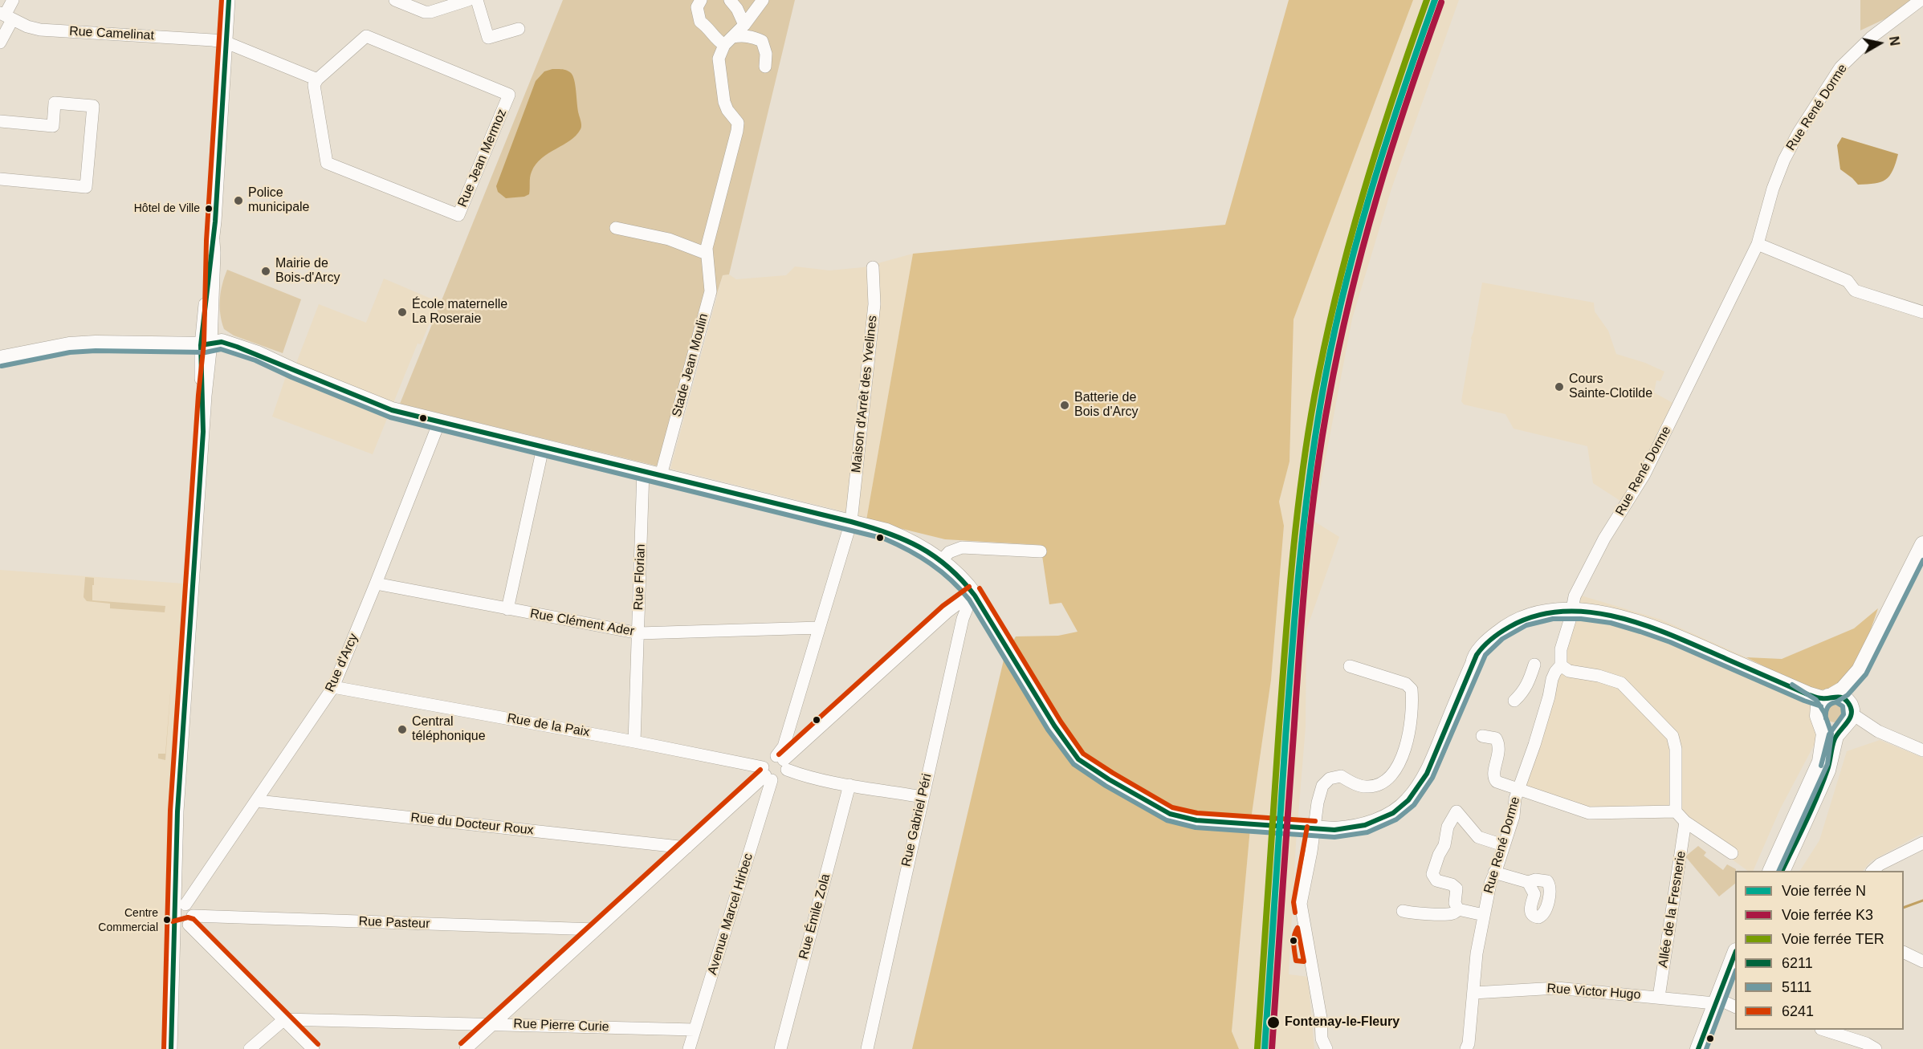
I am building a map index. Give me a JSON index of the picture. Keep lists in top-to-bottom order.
{
  "streets": {
    "street": [
      "Rue Camelinat",
      "Rue René Dorme",
      "Rue Jean Mermoz",
      "Stade Jean Moulin",
      "Maison d'Arrêt des Yvelines",
      "Rue Florian",
      "Rue Clément Ader",
      "Rue d'Arcy",
      "Rue de la Paix",
      "Rue Gabriel Péri",
      "Rue du Docteur Roux",
      "Allée de la Fresnerie",
      "Avenue Marcel Hirbec",
      "Rue Émile Zola",
      "Rue Pasteur",
      "Rue Victor Hugo",
      "Rue Pierre Curie"
    ]
  },
  "crossings": [
    ["Rue René Dorme", "Rue Victor Hugo"],
    ["Rue Florian", "Rue Clément Ader"],
    ["Rue Florian", "Rue de la Paix"],
    ["Rue Clément Ader", "Rue d'Arcy"],
    ["Rue d'Arcy", "Rue de la Paix"],
    ["Rue d'Arcy", "Rue du Docteur Roux"],
    ["Rue de la Paix", "Avenue Marcel Hirbec"],
    ["Allée de la Fresnerie", "Rue Victor Hugo"],
    ["Avenue Marcel Hirbec", "Rue Pierre Curie"]
  ],
  "places": [
    "Police municipale",
    "Hôtel de Ville",
    "Mairie de Bois-d'Arcy",
    "École maternelle La Roseraie",
    "Cours Sainte-Clotilde",
    "Batterie de Bois d'Arcy",
    "Central téléphonique",
    "Centre Commercial",
    "Fontenay-le-Fleury"
  ],
  "lines": [
    "rail line N",
    "rail line TER",
    "transit line 6211",
    "transit line 6241",
    "rail line K3",
    "transit line 5111"
  ],
  "legend": [
    "Voie ferrée N",
    "Voie ferrée K3",
    "Voie ferrée TER",
    "6211",
    "5111",
    "6241"
  ],
  "north": "right"
}
